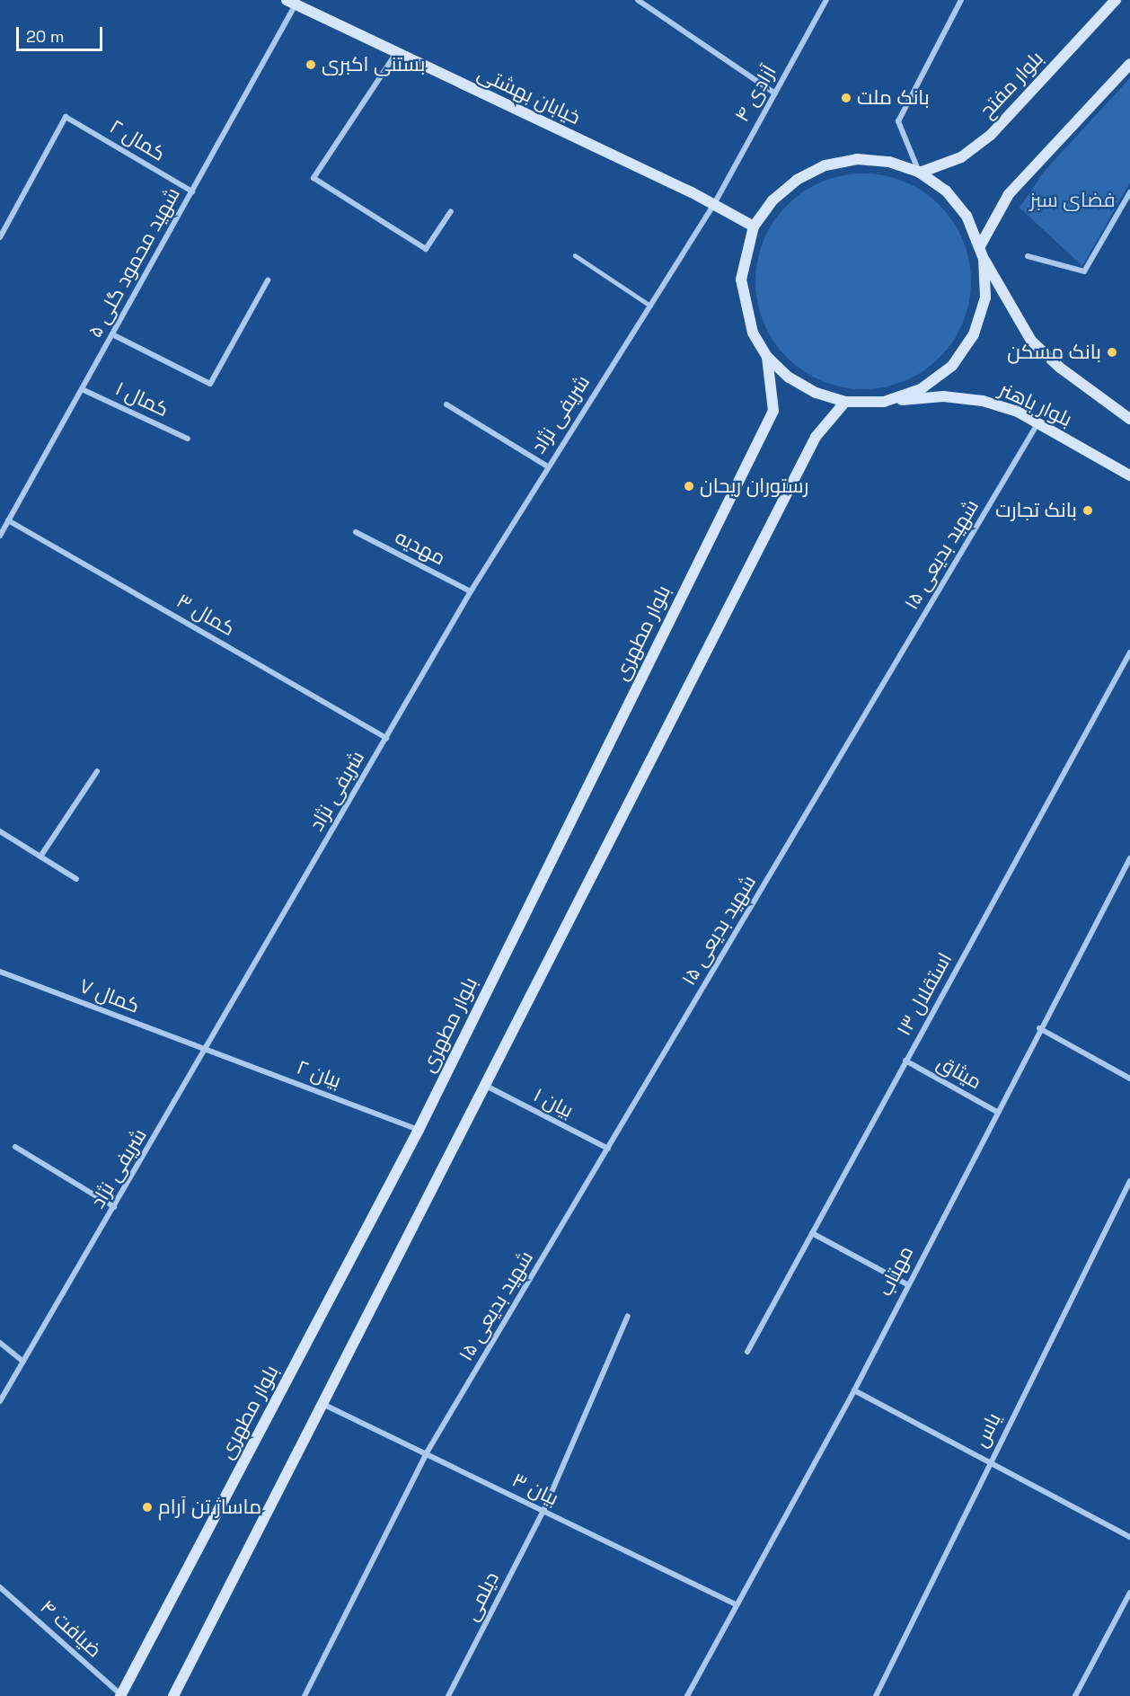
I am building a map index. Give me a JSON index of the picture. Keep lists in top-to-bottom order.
{
  "streets": {
    "main road": [
      "بلوار مفتح",
      "خیابان بهشتی",
      "بلوار باهنر",
      "بلوار مطهری"
    ],
    "street": [
      "آزادی ۴",
      "کمال ۲",
      "شهید محمود گلی ۵",
      "کمال ۱",
      "شریفی نژاد",
      "مهدیه",
      "شهید بدیعی ۱۵",
      "کمال ۳",
      "استقلال ۱۳",
      "کمال ۷",
      "میثاق",
      "بیان ۲",
      "بیان ۱",
      "مهتاب",
      "یاس",
      "بیان ۳",
      "دیلمی",
      "ضیافت ۴"
    ]
  },
  "crossings": [
    ["آزادی ۴", "خیابان بهشتی"],
    ["آزادی ۴", "شریفی نژاد"],
    ["خیابان بهشتی", "شهید محمود گلی ۵"],
    ["خیابان بهشتی", "شریفی نژاد"],
    ["کمال ۲", "شهید محمود گلی ۵"],
    ["شهید محمود گلی ۵", "کمال ۱"],
    ["شهید محمود گلی ۵", "کمال ۳"],
    ["بلوار باهنر", "شهید بدیعی ۱۵"],
    ["شریفی نژاد", "مهدیه"],
    ["شریفی نژاد", "کمال ۳"],
    ["شریفی نژاد", "کمال ۷"],
    ["شریفی نژاد", "بیان ۲"],
    ["شهید بدیعی ۱۵", "بیان ۱"],
    ["شهید بدیعی ۱۵", "بیان ۳"],
    ["بلوار مطهری", "بیان ۲"],
    ["بلوار مطهری", "ضیافت ۴"],
    ["استقلال ۱۳", "میثاق"],
    ["کمال ۷", "بیان ۲"],
    ["میثاق", "مهتاب"],
    ["مهتاب", "بیان ۳"],
    ["بیان ۳", "دیلمی"]
  ],
  "parks": ["فضای سبز"],
  "places": [
    "بستنی اکبری",
    "بانک ملت",
    "بانک مسکن",
    "رستوران ریحان",
    "بانک تجارت",
    "ماساژ تن آرام"
  ],
  "scale_bar": "20 m"
}
